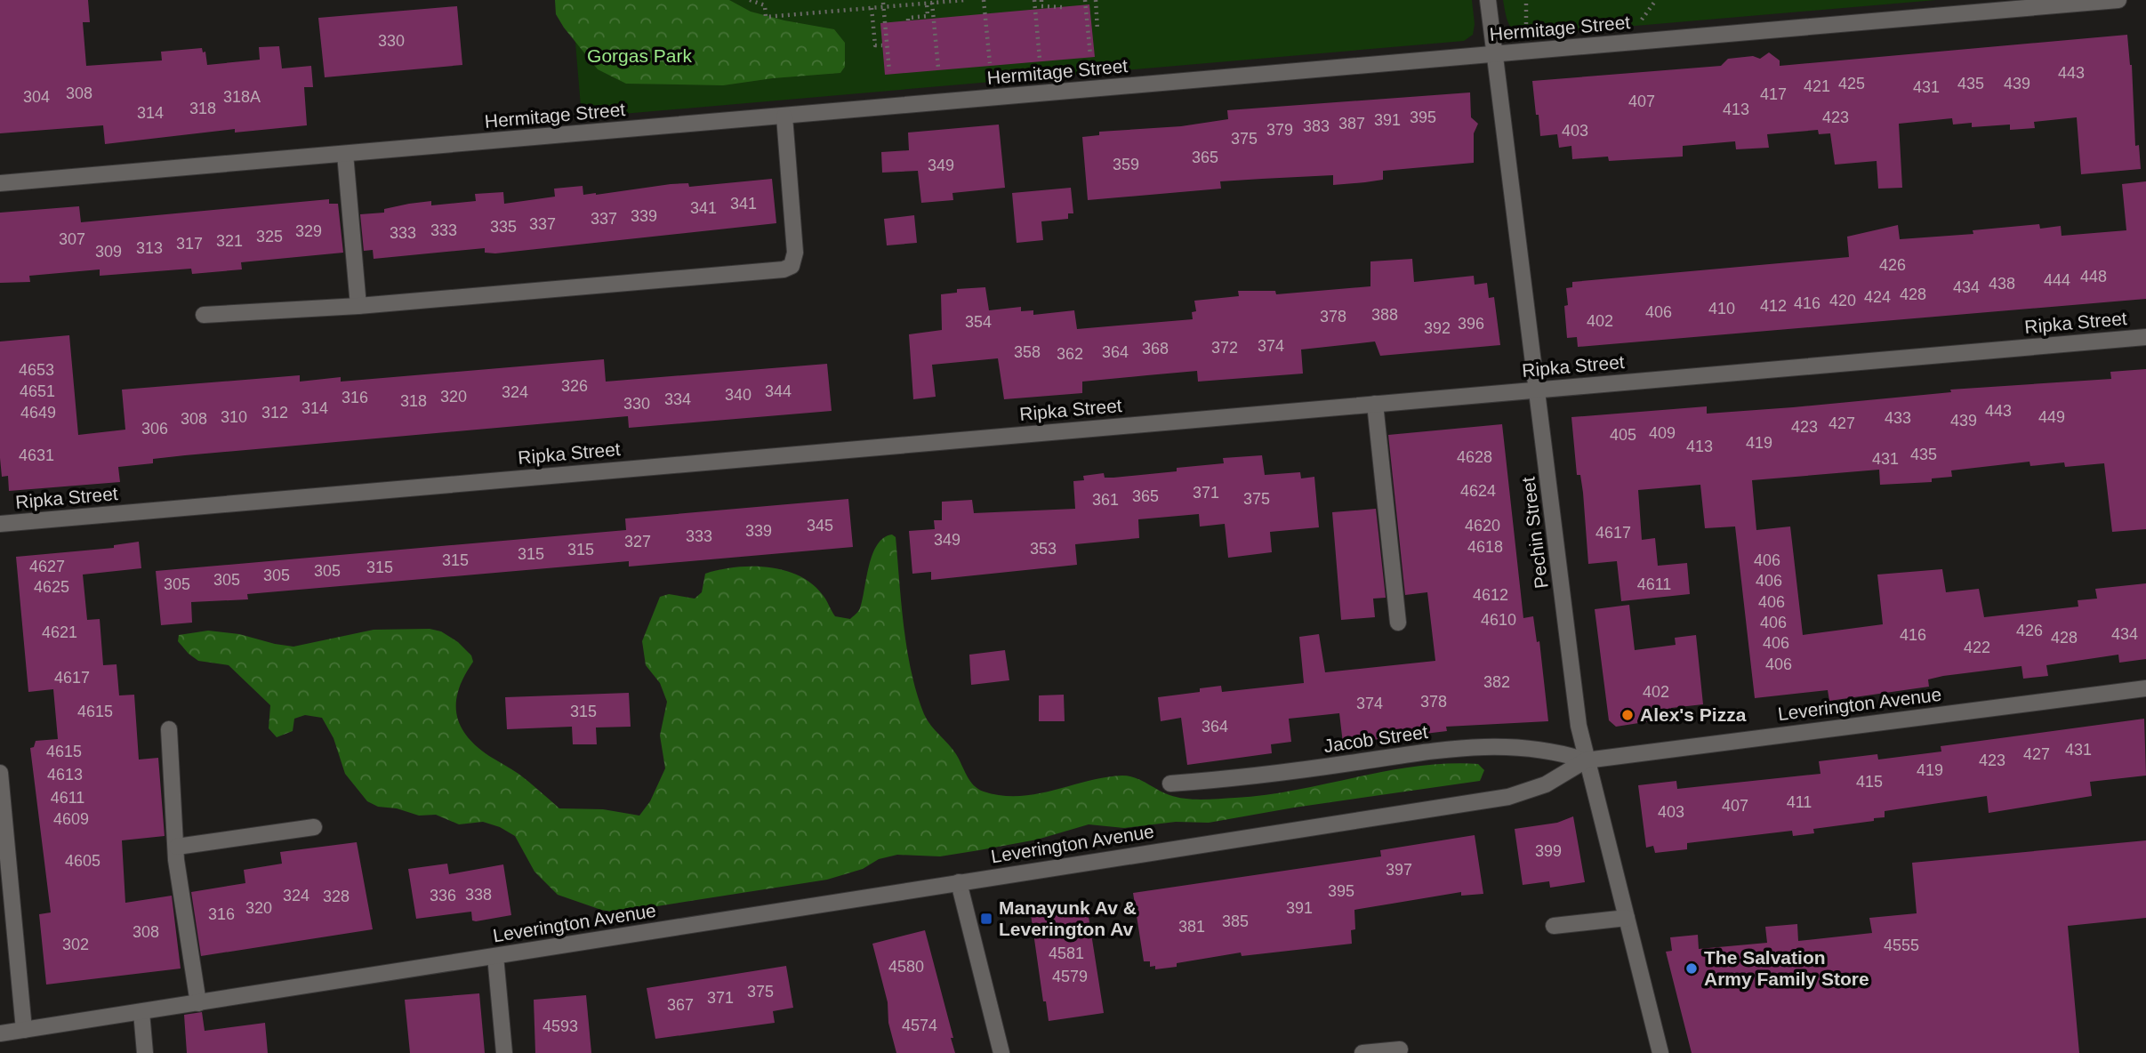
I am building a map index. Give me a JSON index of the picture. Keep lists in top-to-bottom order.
{
  "streets": {
    "street": [
      "Hermitage Street",
      "Ripka Street",
      "Pechin Street",
      "Leverington Avenue",
      "Jacob Street"
    ]
  },
  "crossings": [
    ["Hermitage Street", "Pechin Street"],
    ["Ripka Street", "Pechin Street"],
    ["Pechin Street", "Leverington Avenue"],
    ["Pechin Street", "Jacob Street"],
    ["Leverington Avenue", "Jacob Street"]
  ],
  "parks": ["Gorgas Park"],
  "places": {
    "other": ["Alex's Pizza", "The Salvation Army Family Store"],
    "transit": ["Manayunk Av & Leverington Av"]
  },
  "house_numbers": [
    "330",
    "443",
    "425",
    "435",
    "439",
    "421",
    "431",
    "308",
    "417",
    "304",
    "318A",
    "407",
    "318",
    "413",
    "314",
    "395",
    "423",
    "391",
    "387",
    "383",
    "379",
    "403",
    "375",
    "365",
    "359",
    "349",
    "341",
    "341",
    "339",
    "337",
    "337",
    "335",
    "333",
    "329",
    "333",
    "325",
    "307",
    "321",
    "317",
    "313",
    "309",
    "426",
    "448",
    "444",
    "438",
    "434",
    "428",
    "424",
    "420",
    "416",
    "412",
    "410",
    "406",
    "388",
    "378",
    "402",
    "354",
    "396",
    "392",
    "374",
    "372",
    "368",
    "358",
    "364",
    "362",
    "4653",
    "326",
    "4651",
    "344",
    "324",
    "340",
    "320",
    "316",
    "334",
    "318",
    "330",
    "314",
    "443",
    "4649",
    "312",
    "310",
    "449",
    "433",
    "308",
    "439",
    "427",
    "423",
    "306",
    "409",
    "405",
    "419",
    "413",
    "435",
    "4631",
    "4628",
    "431",
    "4624",
    "371",
    "365",
    "375",
    "361",
    "345",
    "4620",
    "339",
    "4617",
    "333",
    "349",
    "327",
    "4618",
    "353",
    "315",
    "315",
    "315",
    "406",
    "4627",
    "315",
    "305",
    "305",
    "305",
    "406",
    "305",
    "4611",
    "4625",
    "4612",
    "406",
    "4610",
    "406",
    "426",
    "4621",
    "434",
    "416",
    "428",
    "406",
    "422",
    "406",
    "4617",
    "382",
    "402",
    "378",
    "374",
    "4615",
    "315",
    "364",
    "431",
    "4615",
    "427",
    "423",
    "419",
    "4613",
    "415",
    "4611",
    "411",
    "407",
    "403",
    "4609",
    "399",
    "4605",
    "397",
    "395",
    "338",
    "324",
    "336",
    "328",
    "320",
    "391",
    "316",
    "385",
    "381",
    "308",
    "302",
    "4555",
    "4581",
    "4580",
    "4579",
    "375",
    "371",
    "367",
    "4574",
    "4593"
  ]
}
